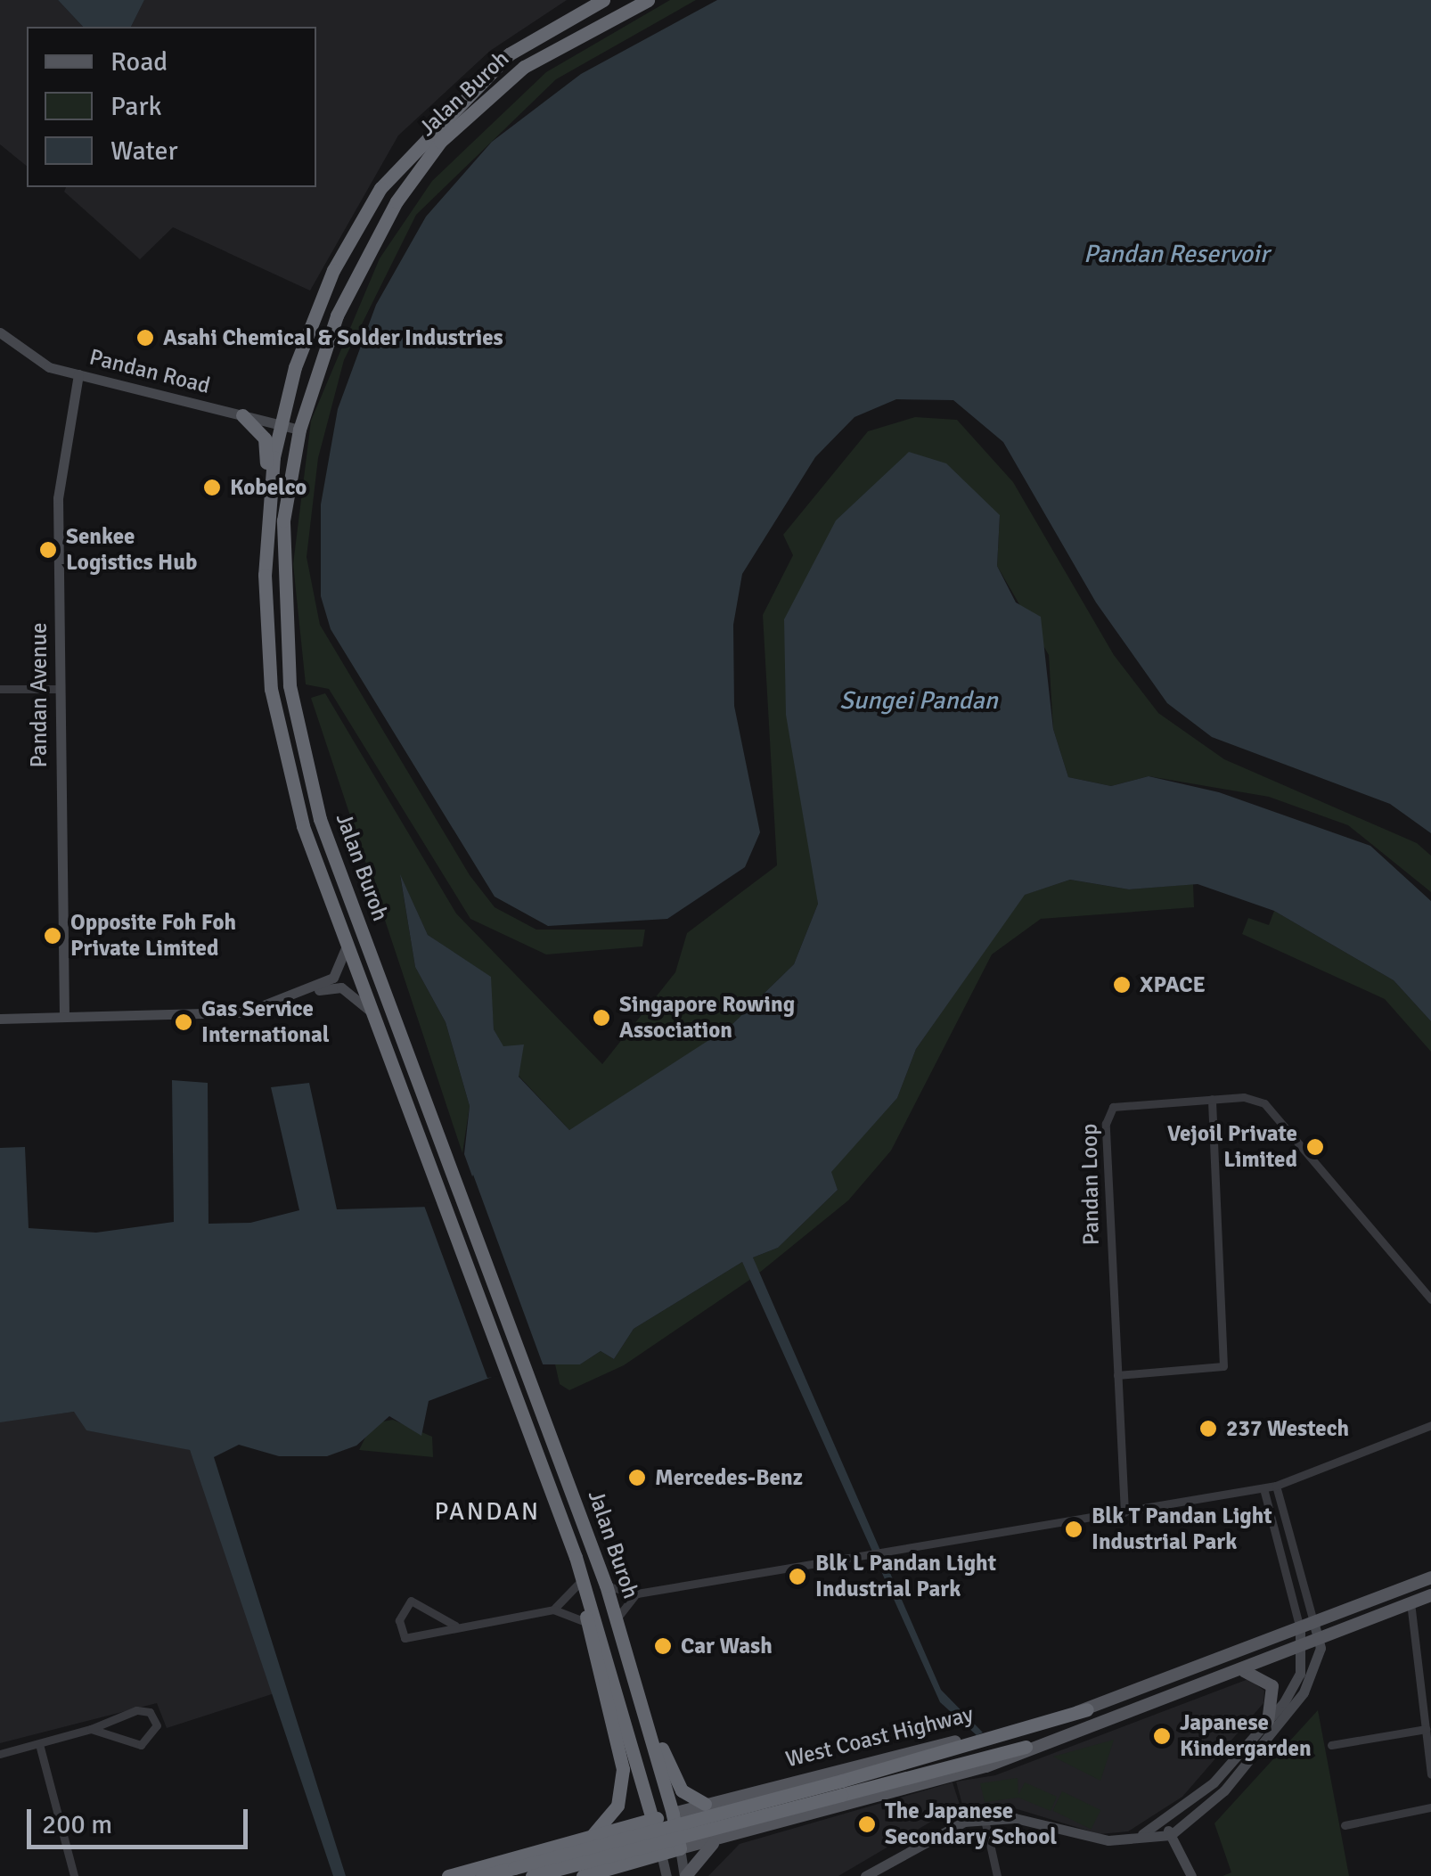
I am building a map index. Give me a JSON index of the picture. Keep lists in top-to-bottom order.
{
  "streets": {
    "highway": ["Jalan Buroh", "West Coast Highway"],
    "street": ["Pandan Road", "Pandan Avenue", "Pandan Loop"]
  },
  "crossings": [
    ["Jalan Buroh", "Pandan Road"],
    ["Jalan Buroh", "West Coast Highway"],
    ["Pandan Road", "Pandan Avenue"]
  ],
  "districts": ["PANDAN"],
  "water": ["Pandan Reservoir", "Sungei Pandan"],
  "places": [
    "Asahi Chemical & Solder Industries",
    "Kobelco",
    "Senkee Logistics Hub",
    "Opposite Foh Foh Private Limited",
    "XPACE",
    "Singapore Rowing Association",
    "Gas Service International",
    "Vejoil Private Limited",
    "237 Westech",
    "Mercedes-Benz",
    "Blk T Pandan Light Industrial Park",
    "Blk L Pandan Light Industrial Park",
    "Car Wash",
    "Japanese Kindergarden",
    "The Japanese Secondary School"
  ],
  "legend": ["Road", "Park", "Water"],
  "scale_bar": "200 m"
}
